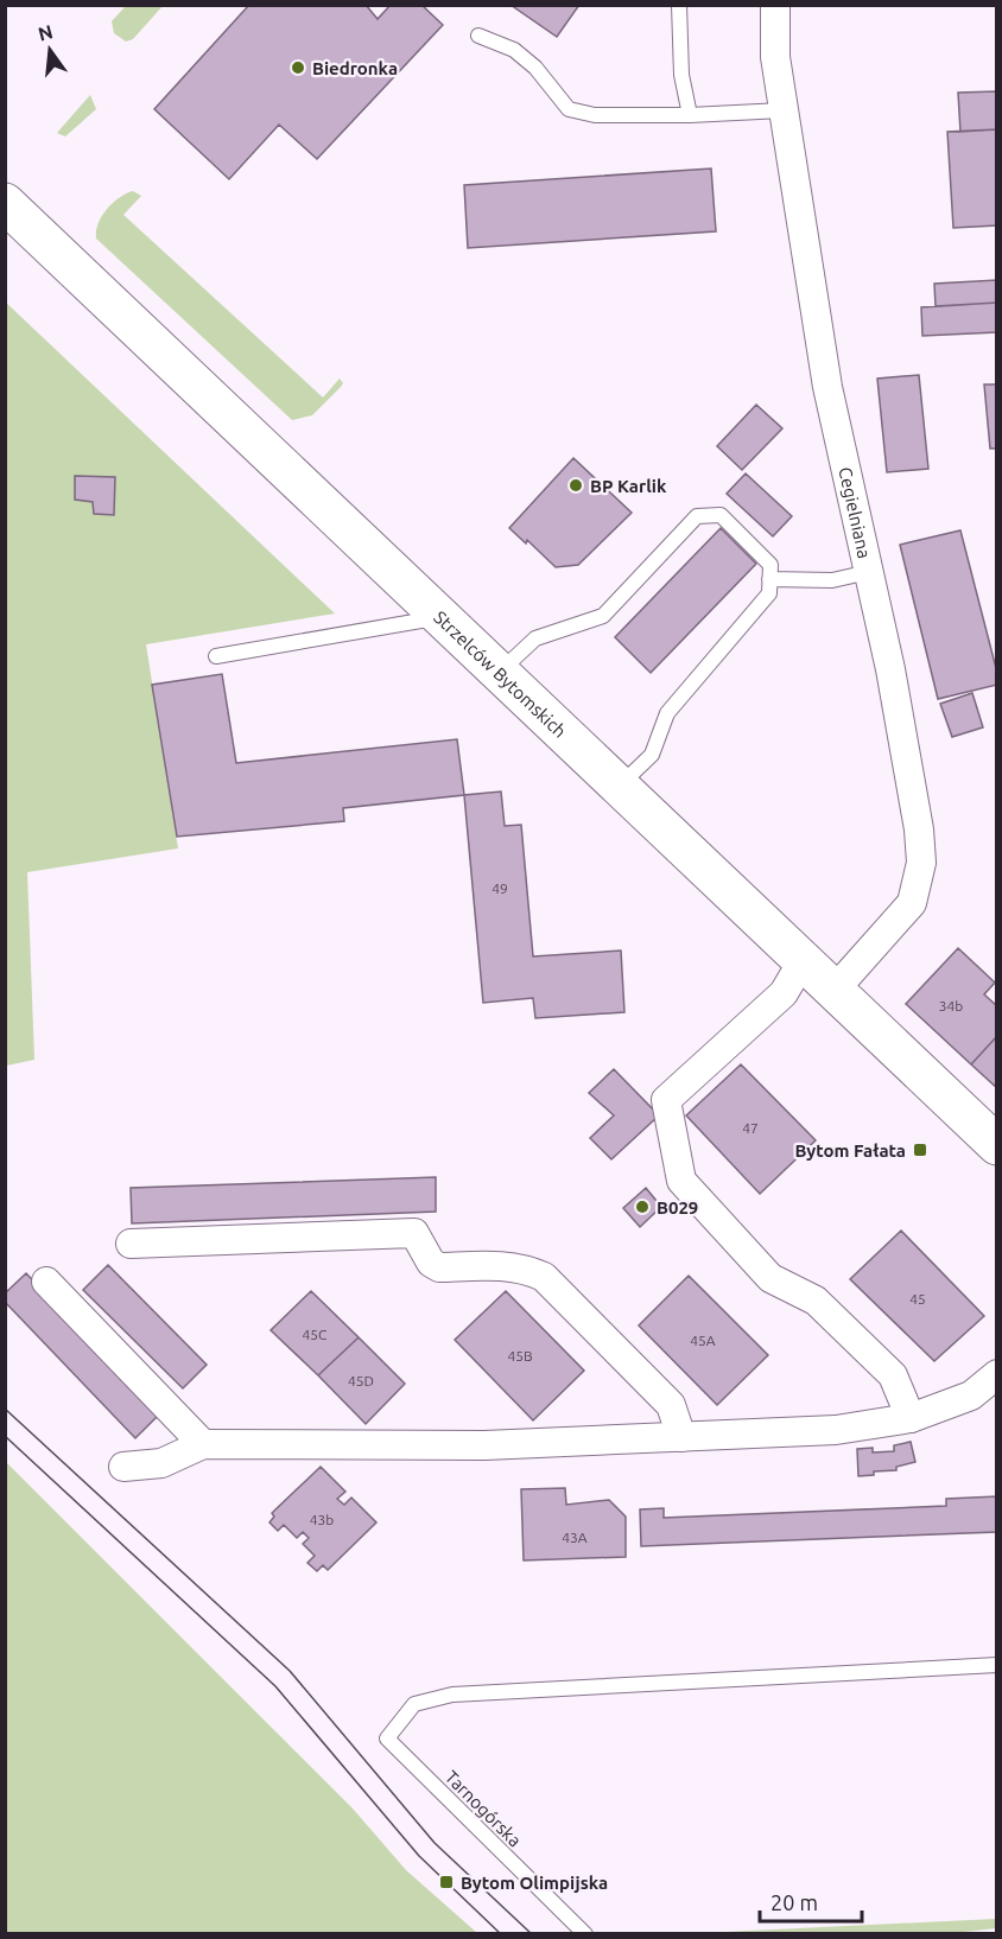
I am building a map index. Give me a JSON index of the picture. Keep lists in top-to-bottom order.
{
  "streets": {
    "main road": ["Strzelców Bytomskich"],
    "street": ["Cegielniana"],
    "lane": ["Tarnogórska"]
  },
  "crossings": [
    ["Cegielniana", "Strzelców Bytomskich"]
  ],
  "places": {
    "other": ["Biedronka", "BP Karlik", "B029"],
    "transit": ["Bytom Fałata", "Bytom Olimpijska"]
  },
  "house_numbers": [
    "49",
    "34b",
    "47",
    "45",
    "45C",
    "45A",
    "45B",
    "45D",
    "43b",
    "43A"
  ],
  "scale_bar": "20 m",
  "north": "top"
}
